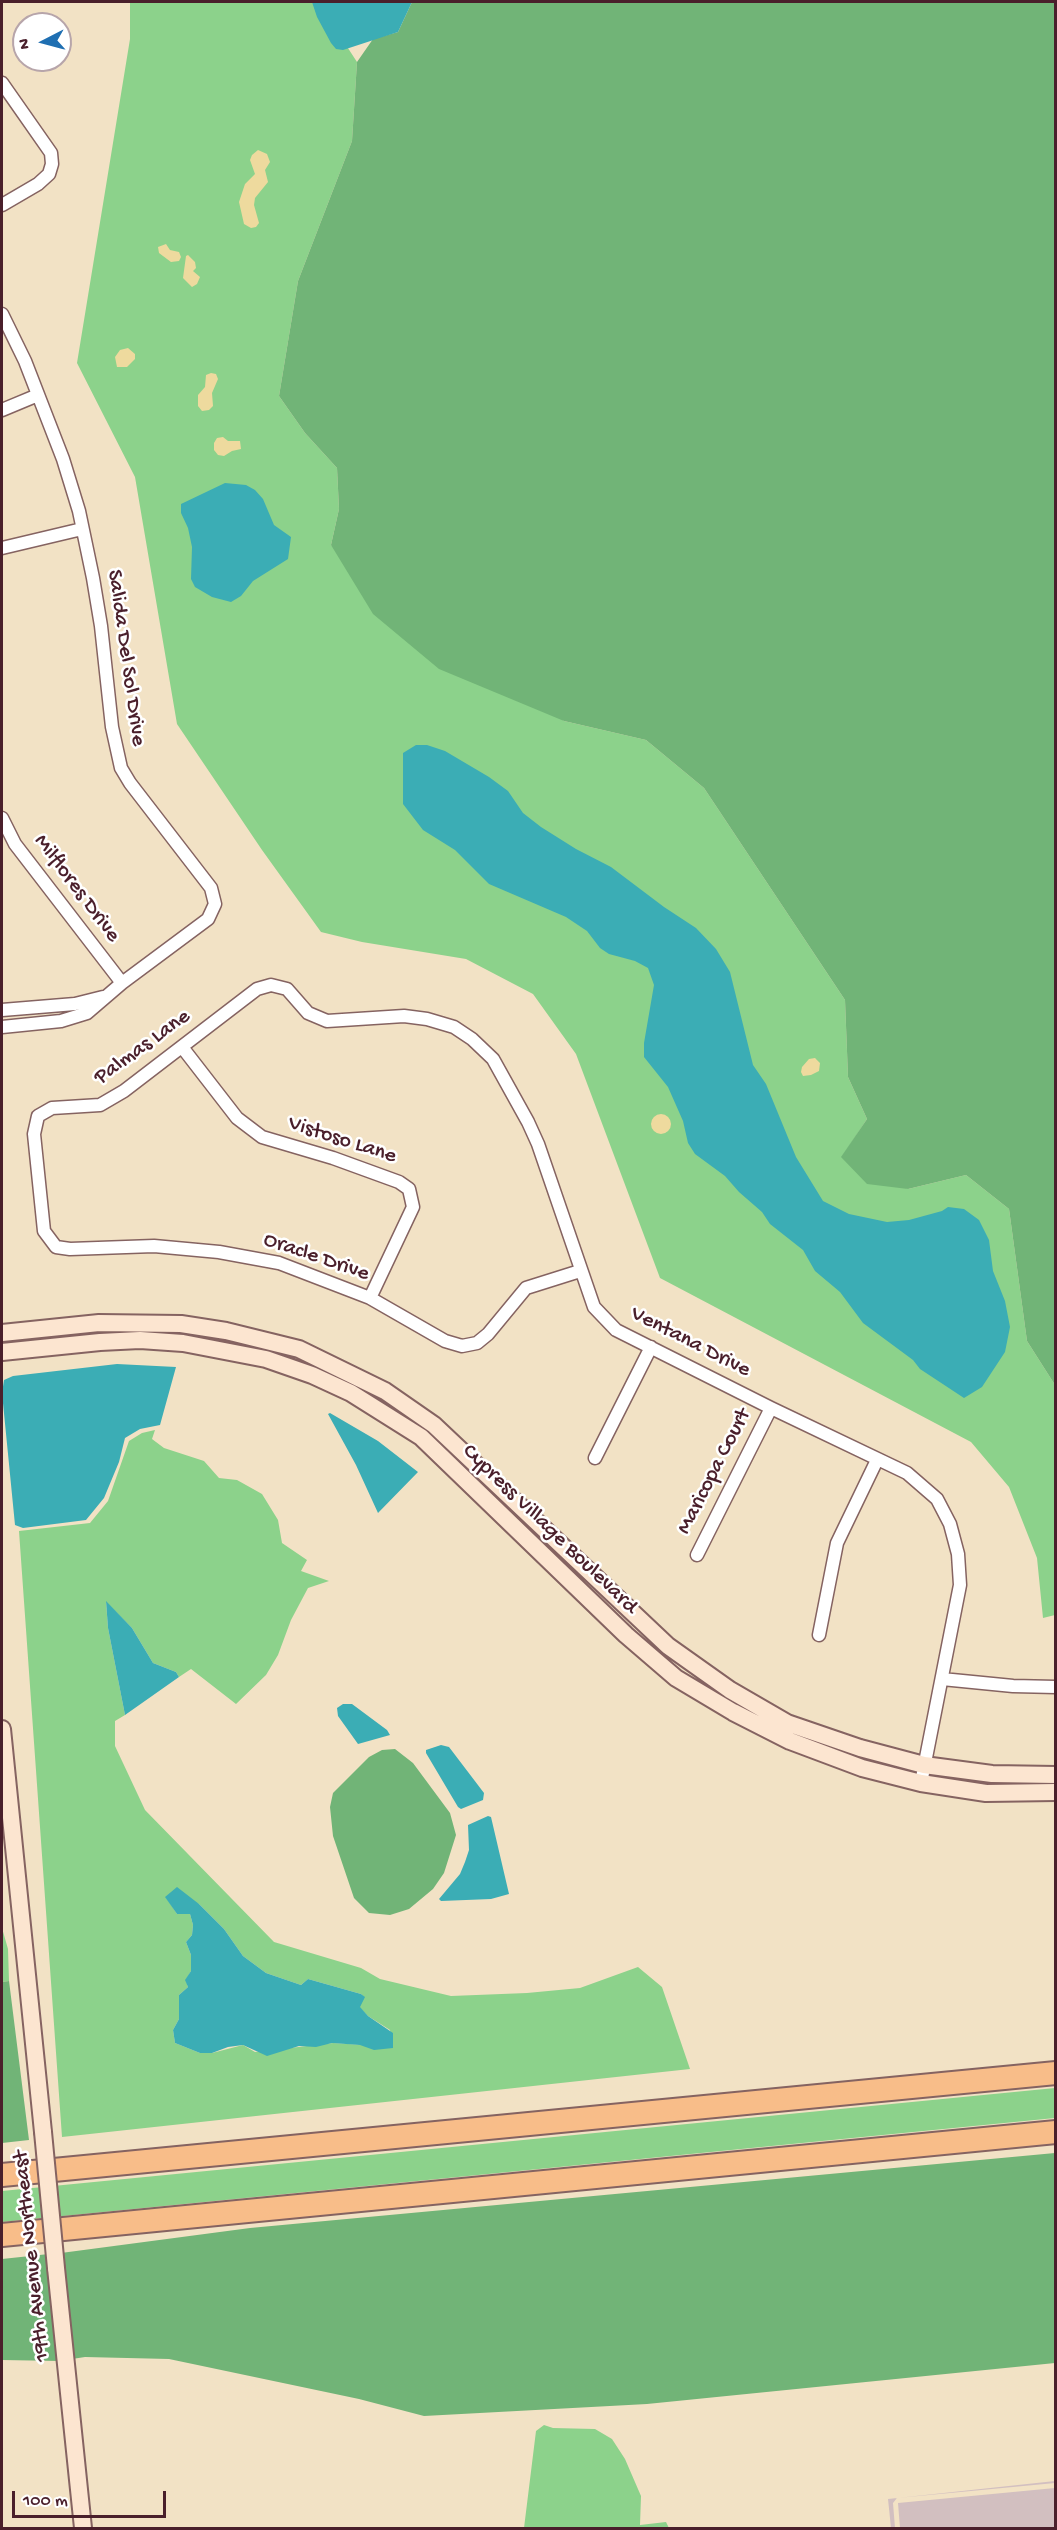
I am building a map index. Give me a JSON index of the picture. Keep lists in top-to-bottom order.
{
  "streets": {
    "street": [
      "Salida Del Sol Drive",
      "Milflores Drive",
      "Palmas Lane",
      "Vistoso Lane",
      "Oracle Drive",
      "Ventana Drive",
      "Maricopa Court",
      "Cypress Village Boulevard",
      "19th Avenue Northeast"
    ]
  },
  "crossings": [
    ["Salida Del Sol Drive", "Milflores Drive"],
    ["Palmas Lane", "Vistoso Lane"],
    ["Palmas Lane", "Oracle Drive"],
    ["Palmas Lane", "Ventana Drive"],
    ["Vistoso Lane", "Oracle Drive"],
    ["Oracle Drive", "Ventana Drive"],
    ["Ventana Drive", "Maricopa Court"],
    ["Ventana Drive", "Cypress Village Boulevard"]
  ],
  "scale_bar": "100 m",
  "north": "left"
}
